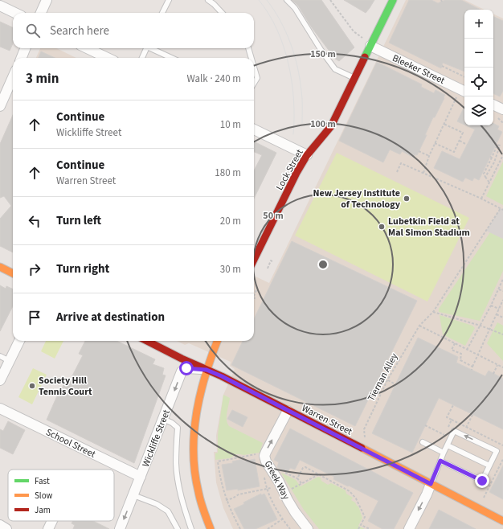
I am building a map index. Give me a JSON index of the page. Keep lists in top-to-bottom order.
{
  "streets": {
    "main road": ["Lock Street", "Warren Street"],
    "street": [
      "Bleeker Street",
      "Wickliffe Street",
      "School Street",
      "Greek Way"
    ],
    "path": ["Tiernan Alley"]
  },
  "crossings": [
    ["Bleeker Street", "Lock Street"],
    ["Warren Street", "Wickliffe Street"],
    ["Warren Street", "Greek Way"],
    ["Wickliffe Street", "School Street"]
  ],
  "one_way": ["Wickliffe Street", "Greek Way"],
  "places": ["New Jersey Institute of Technology", "Lubetkin Field at Mal Simon Stadium", "Society Hill Tennis Court"],
  "legend": ["Fast", "Slow", "Jam"],
  "page": {
    "map_buttons": ["+", "−"],
    "search": "Search here",
    "heading": ["3 min", "Walk · 240 m"],
    "list": [
      ["Continue", "Wickliffe Street", "10 m"],
      ["Continue", "Warren Street", "180 m"],
      ["Turn left", "20 m"],
      ["Turn right", "30 m"],
      "Arrive at destination"
    ]
  },
  "rings": ["150 m", "100 m", "50 m"]
}
